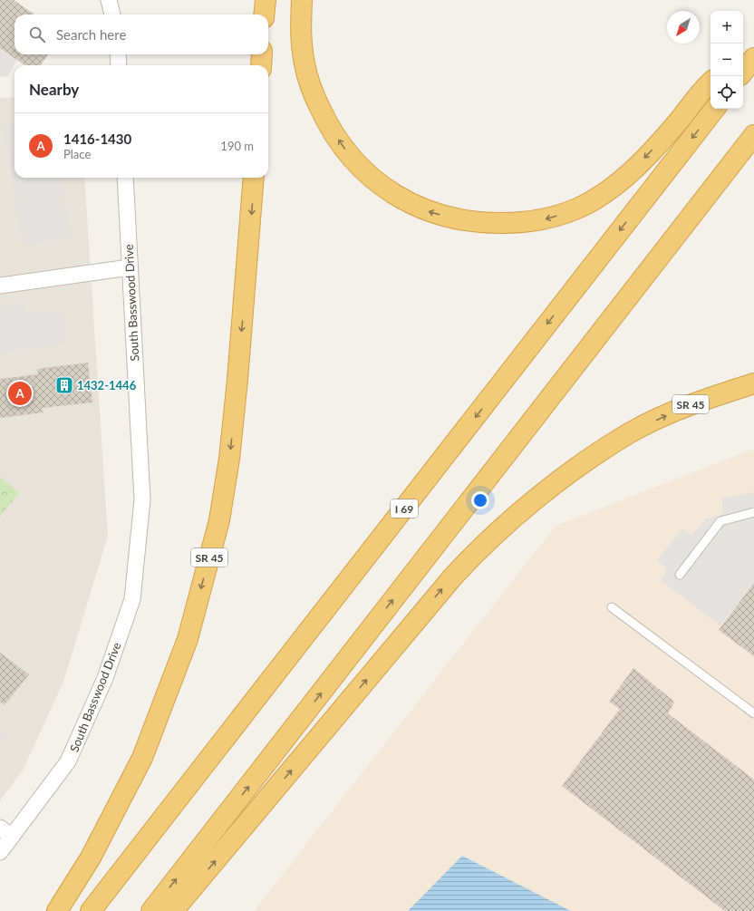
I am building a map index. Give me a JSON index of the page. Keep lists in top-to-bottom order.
{
  "streets": {
    "highway": ["SR 45", "I 69"],
    "street": ["South Basswood Drive"]
  },
  "places": {
    "building": ["1432-1446"]
  },
  "north": "bottom left",
  "page": {
    "map_buttons": ["+", "−"],
    "search": "Search here",
    "heading": "Nearby",
    "list": [
      {
        "mark": "A",
        "name": "1416-1430",
        "note": "Place",
        "value": "190 m"
      }
    ],
    "pins": "A"
  }
}
